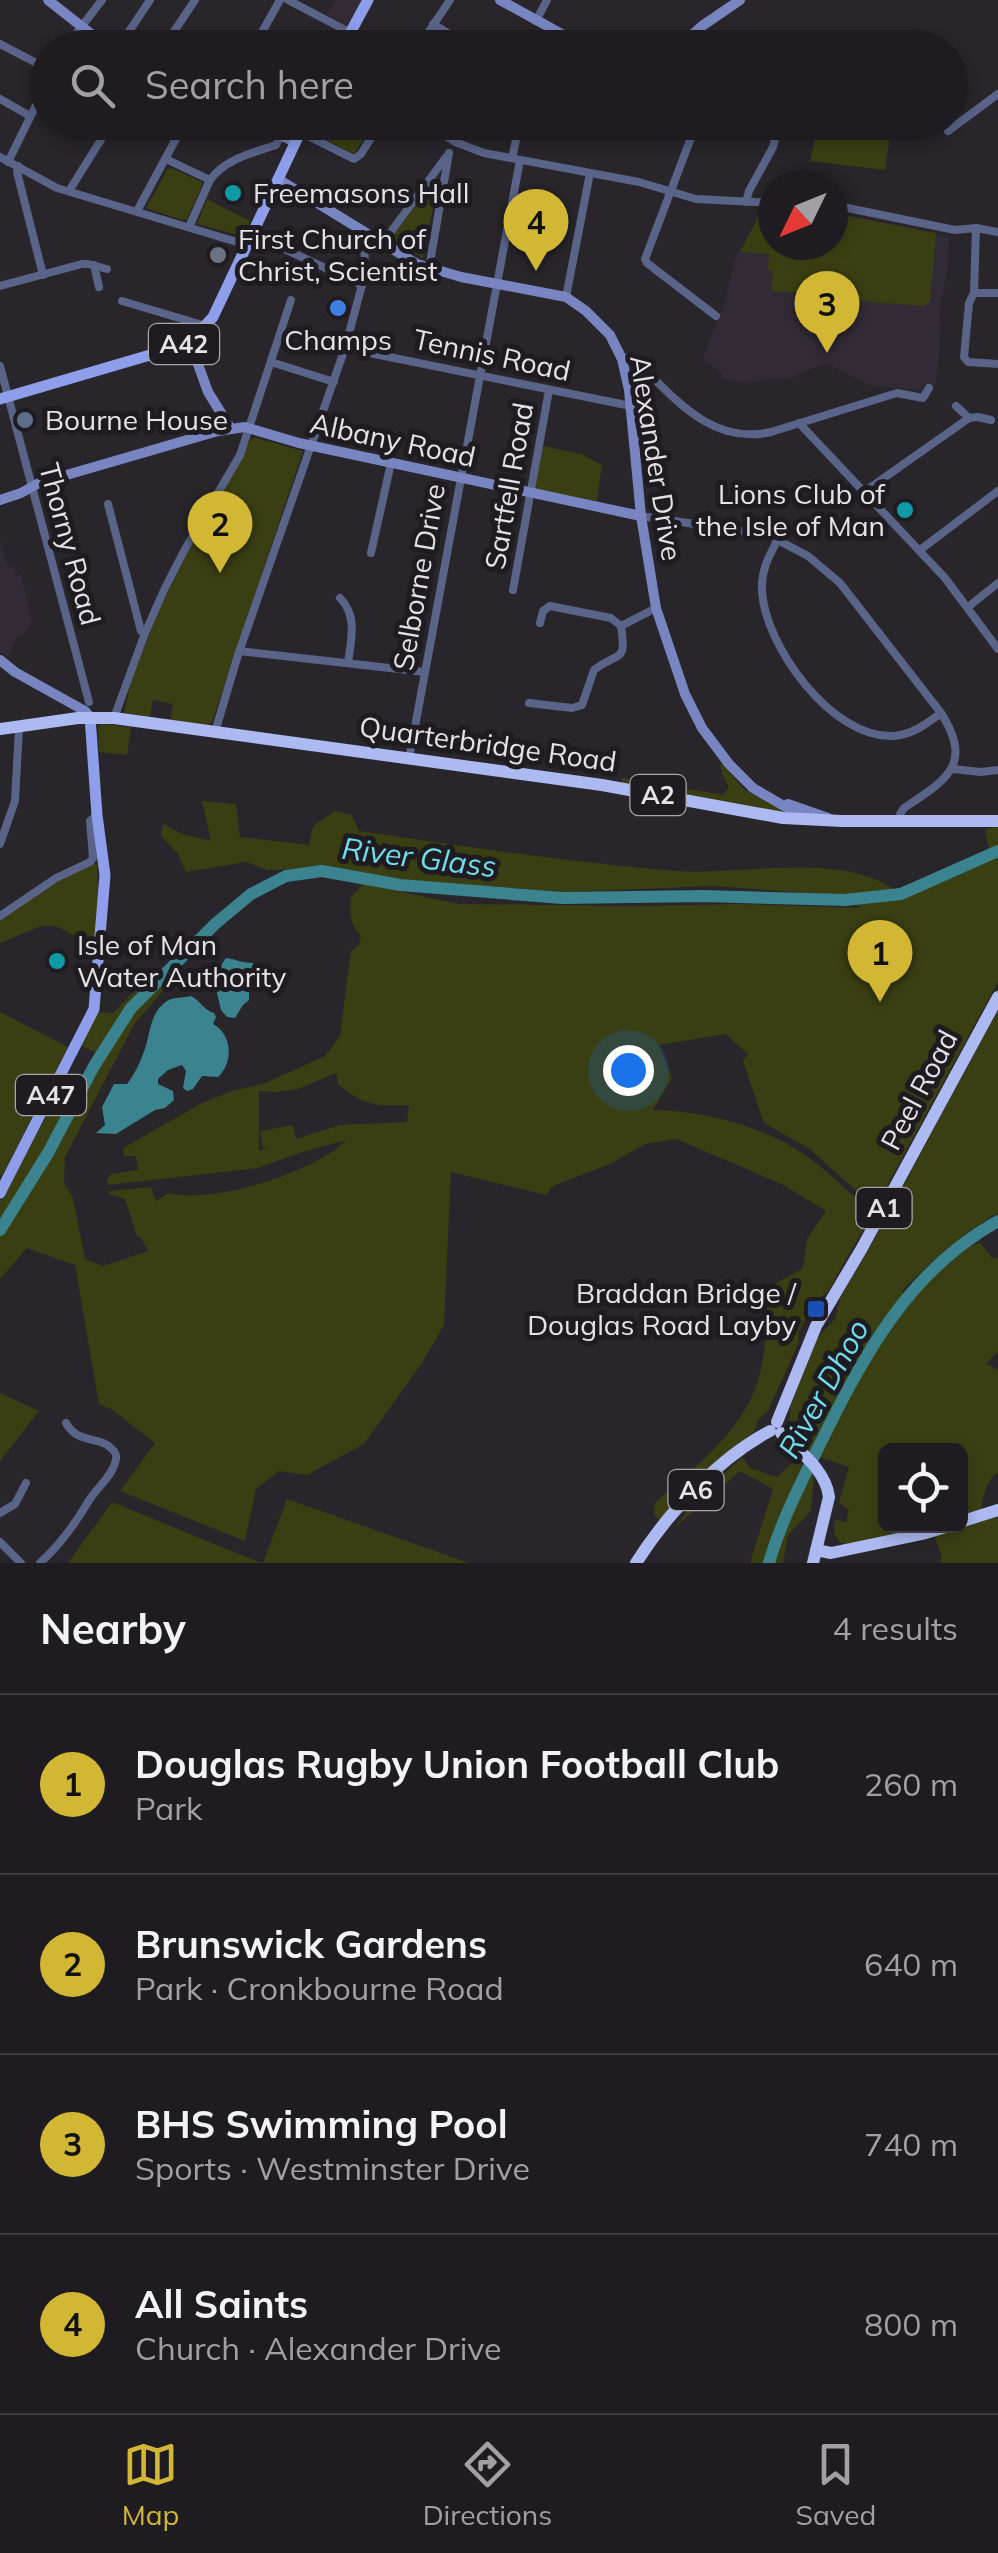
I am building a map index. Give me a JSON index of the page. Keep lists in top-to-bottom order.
{
  "streets": {
    "highway": [
      "Quarterbridge Road",
      "A2",
      "Peel Road",
      "A1",
      "A6"
    ],
    "main road": [
      "A42",
      "Albany Road",
      "Alexander Drive",
      "A47"
    ],
    "street": [
      "Tennis Road",
      "Sartfell Road",
      "Thorny Road",
      "Selborne Drive"
    ]
  },
  "crossings": [
    ["A42", "Alexander Drive"],
    ["A42", "Thorny Road"],
    ["Tennis Road", "Alexander Drive"],
    ["Tennis Road", "Sartfell Road"],
    ["Tennis Road", "Selborne Drive"],
    ["Albany Road", "Alexander Drive"],
    ["Albany Road", "Sartfell Road"],
    ["Albany Road", "Thorny Road"],
    ["Albany Road", "Selborne Drive"],
    ["Alexander Drive", "Selborne Drive"],
    ["Alexander Drive", "Quarterbridge Road"],
    ["Thorny Road", "Quarterbridge Road"],
    ["Thorny Road", "A2"],
    ["Thorny Road", "A47"],
    ["Selborne Drive", "Quarterbridge Road"],
    ["Quarterbridge Road", "A2"],
    ["Quarterbridge Road", "A47"],
    ["A2", "A47"],
    ["Peel Road", "A6"]
  ],
  "water": ["River Glass", "River Dhoo"],
  "places": {
    "other": [
      "Freemasons Hall",
      "First Church of Christ, Scientist",
      "Champs",
      "Bourne House",
      "Lions Club of the Isle of Man",
      "Isle of Man Water Authority"
    ],
    "transit": ["Braddan Bridge / Douglas Road Layby"]
  },
  "north": "bottom left",
  "page": {
    "search": "Search here",
    "pins": [
      "4",
      "3",
      "2",
      "1"
    ],
    "heading": ["Nearby", "4 results"],
    "list": [
      {
        "mark": "1",
        "name": "Douglas Rugby Union Football Club",
        "note": "Park",
        "value": "260 m"
      },
      {
        "mark": "2",
        "name": "Brunswick Gardens",
        "note": "Park · Cronkbourne Road",
        "value": "640 m"
      },
      {
        "mark": "3",
        "name": "BHS Swimming Pool",
        "note": "Sports · Westminster Drive",
        "value": "740 m"
      },
      {
        "mark": "4",
        "name": "All Saints",
        "note": "Church · Alexander Drive",
        "value": "800 m"
      }
    ],
    "nav": ["Map", "Directions", "Saved"]
  }
}
